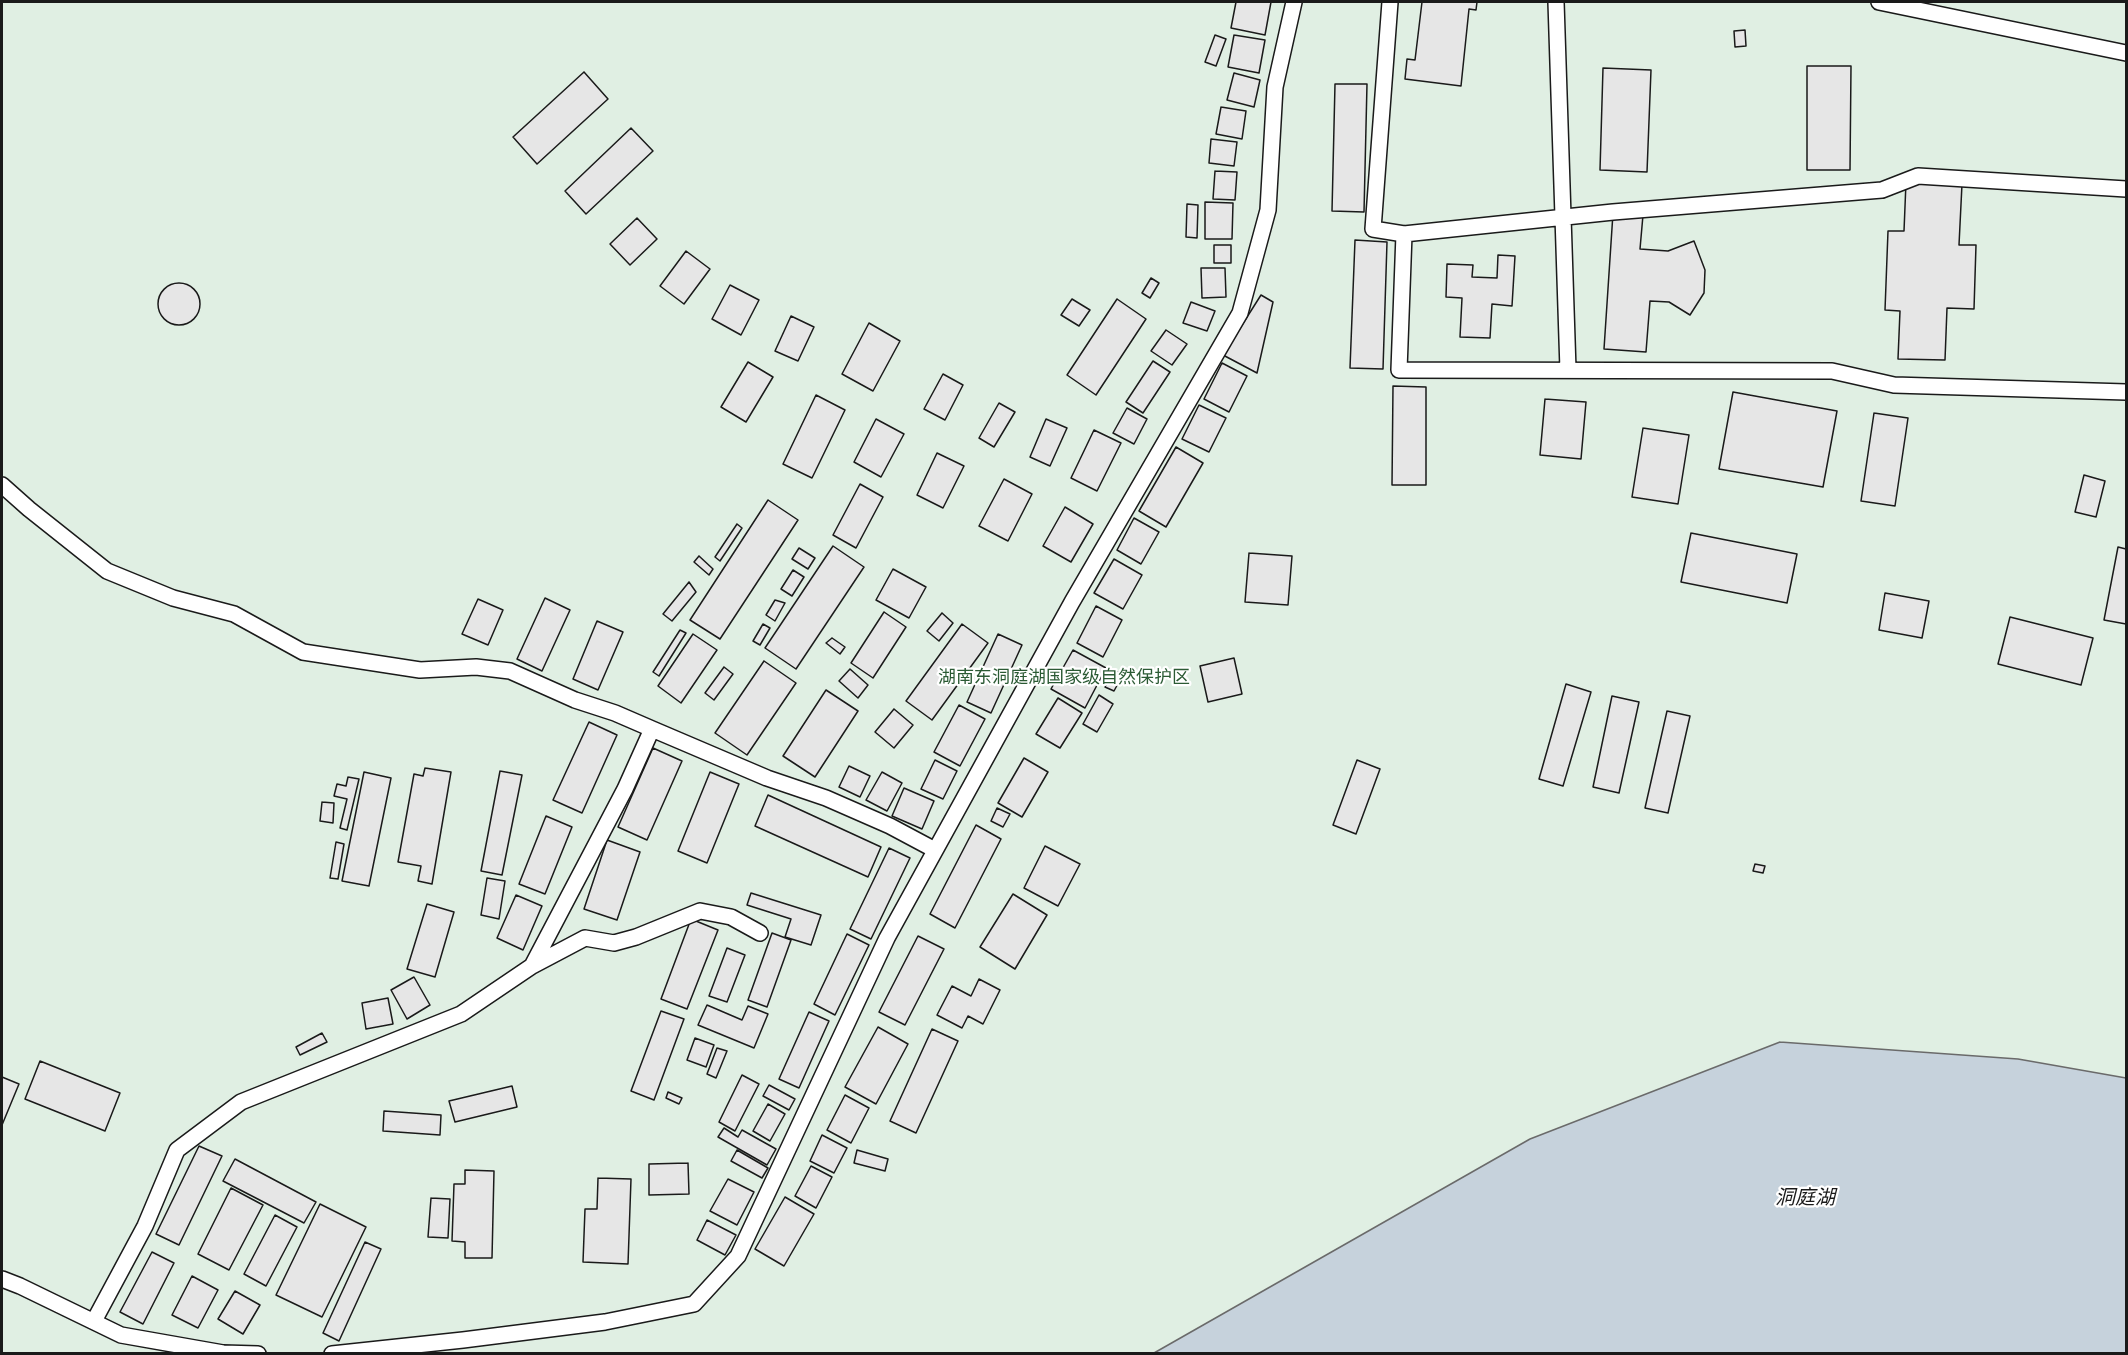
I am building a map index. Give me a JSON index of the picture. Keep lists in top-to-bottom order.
{
  "water": ["洞庭湖"],
  "parks": ["湖南东洞庭湖国家级自然保护区"]
}
